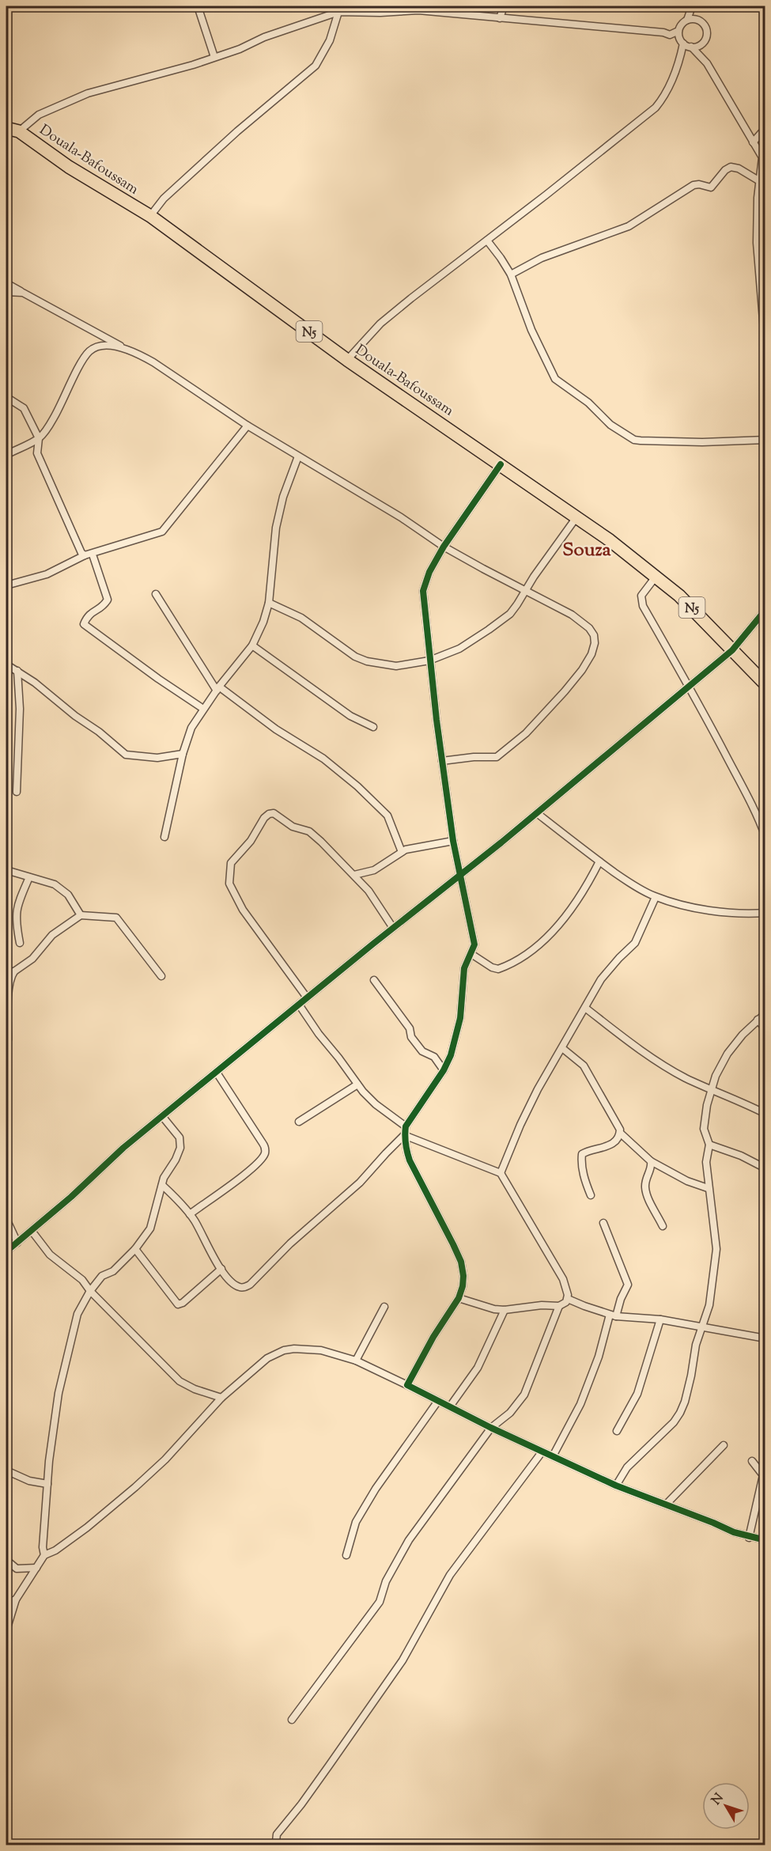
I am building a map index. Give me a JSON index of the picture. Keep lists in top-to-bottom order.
{
  "streets": {
    "highway": ["Douala-Bafoussam", "N5"]
  },
  "districts": ["Souza"],
  "north": "top left"
}
